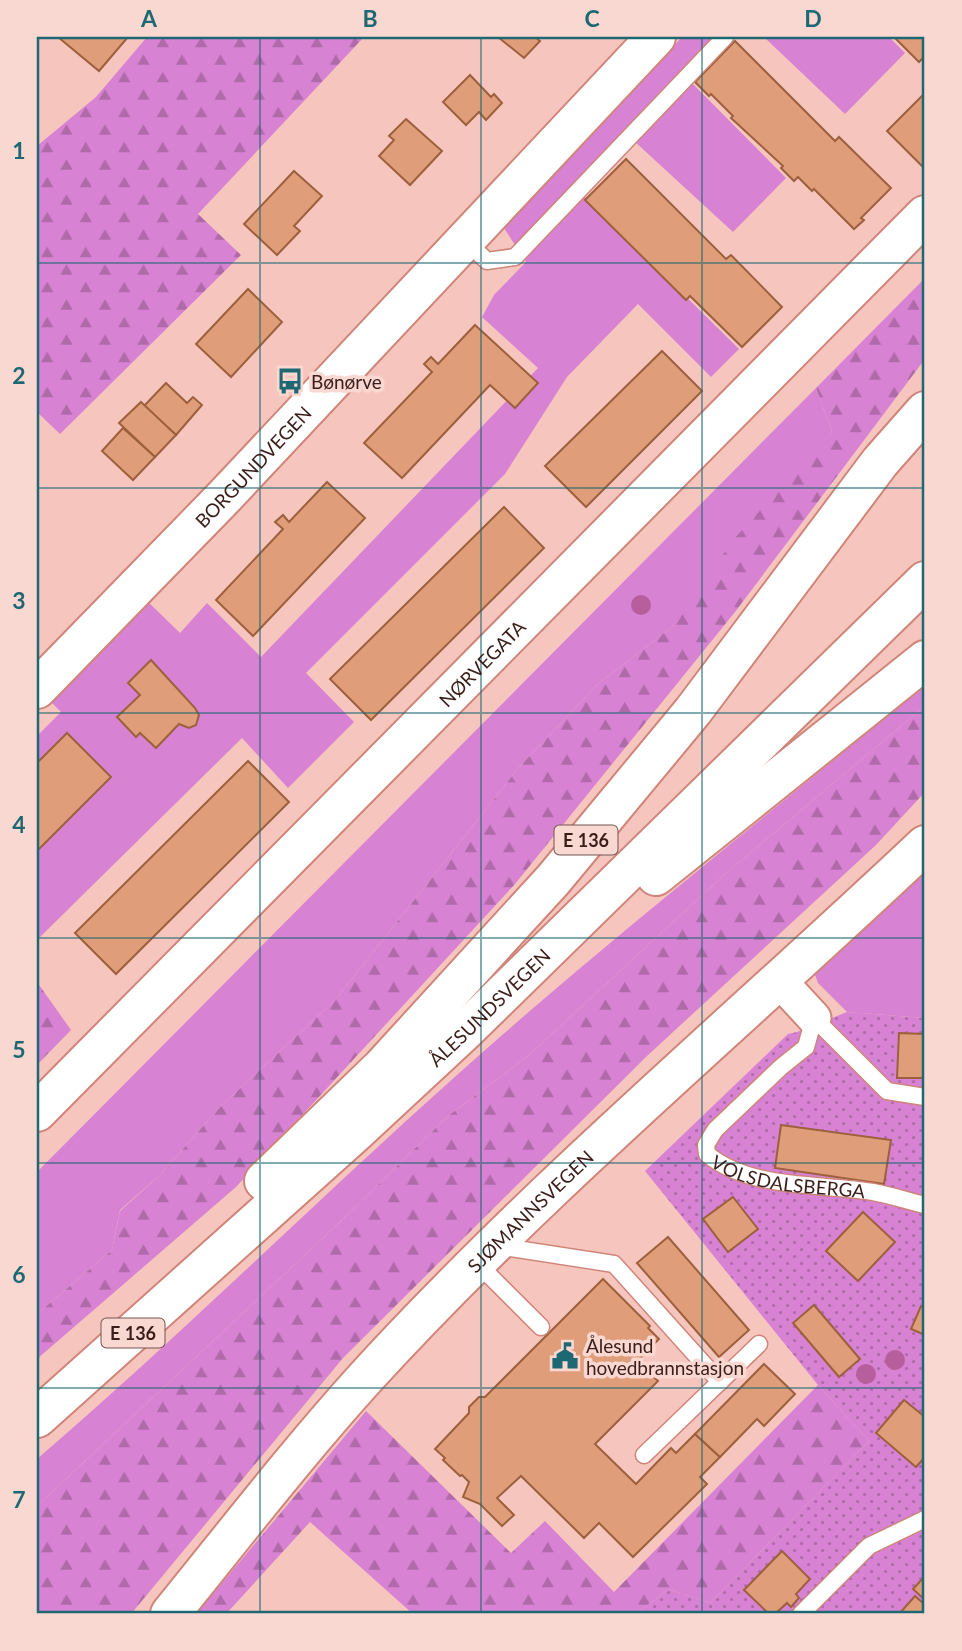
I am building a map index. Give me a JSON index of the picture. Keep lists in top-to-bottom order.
{
  "streets": {
    "main road": [
      "BORGUNDVEGEN",
      "NØRVEGATA",
      "E 136",
      "ÅLESUNDSVEGEN",
      "SJØMANNSVEGEN"
    ],
    "lane": ["VOLSDALSBERGA"]
  },
  "crossings": [
    ["E 136", "ÅLESUNDSVEGEN"]
  ],
  "places": {
    "bus stop": ["Bønørve"],
    "public building": ["Ålesund hovedbrannstasjon"]
  },
  "grid": {
    "columns": [
      "A",
      "B",
      "C",
      "D"
    ],
    "rows": [
      "1",
      "2",
      "3",
      "4",
      "5",
      "6",
      "7"
    ]
  }
}
